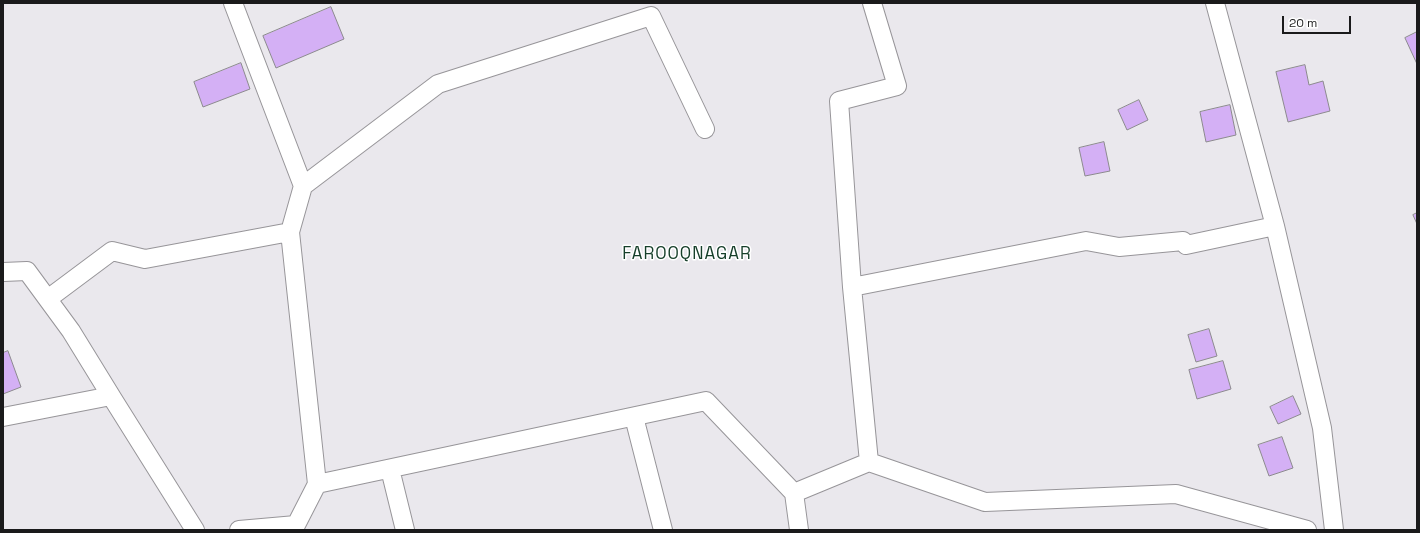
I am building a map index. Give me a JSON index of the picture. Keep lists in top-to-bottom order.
{
  "districts": ["FAROOQNAGAR"],
  "scale_bar": "20 m"
}
